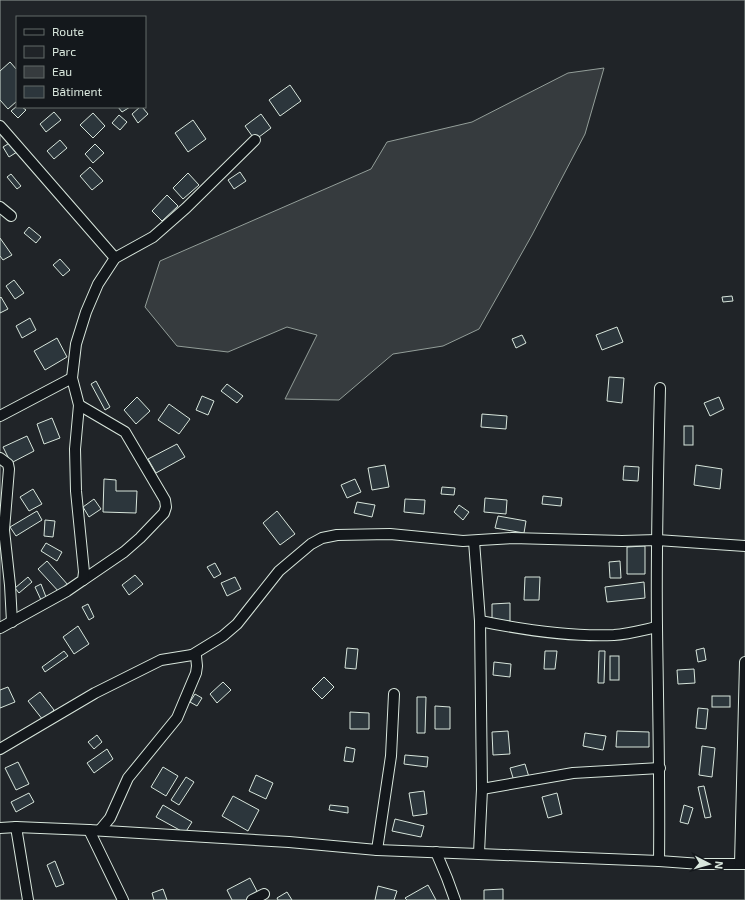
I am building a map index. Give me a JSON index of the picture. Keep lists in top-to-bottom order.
{
  "legend": [
    "Route",
    "Parc",
    "Eau",
    "Bâtiment"
  ],
  "north": "right"
}
